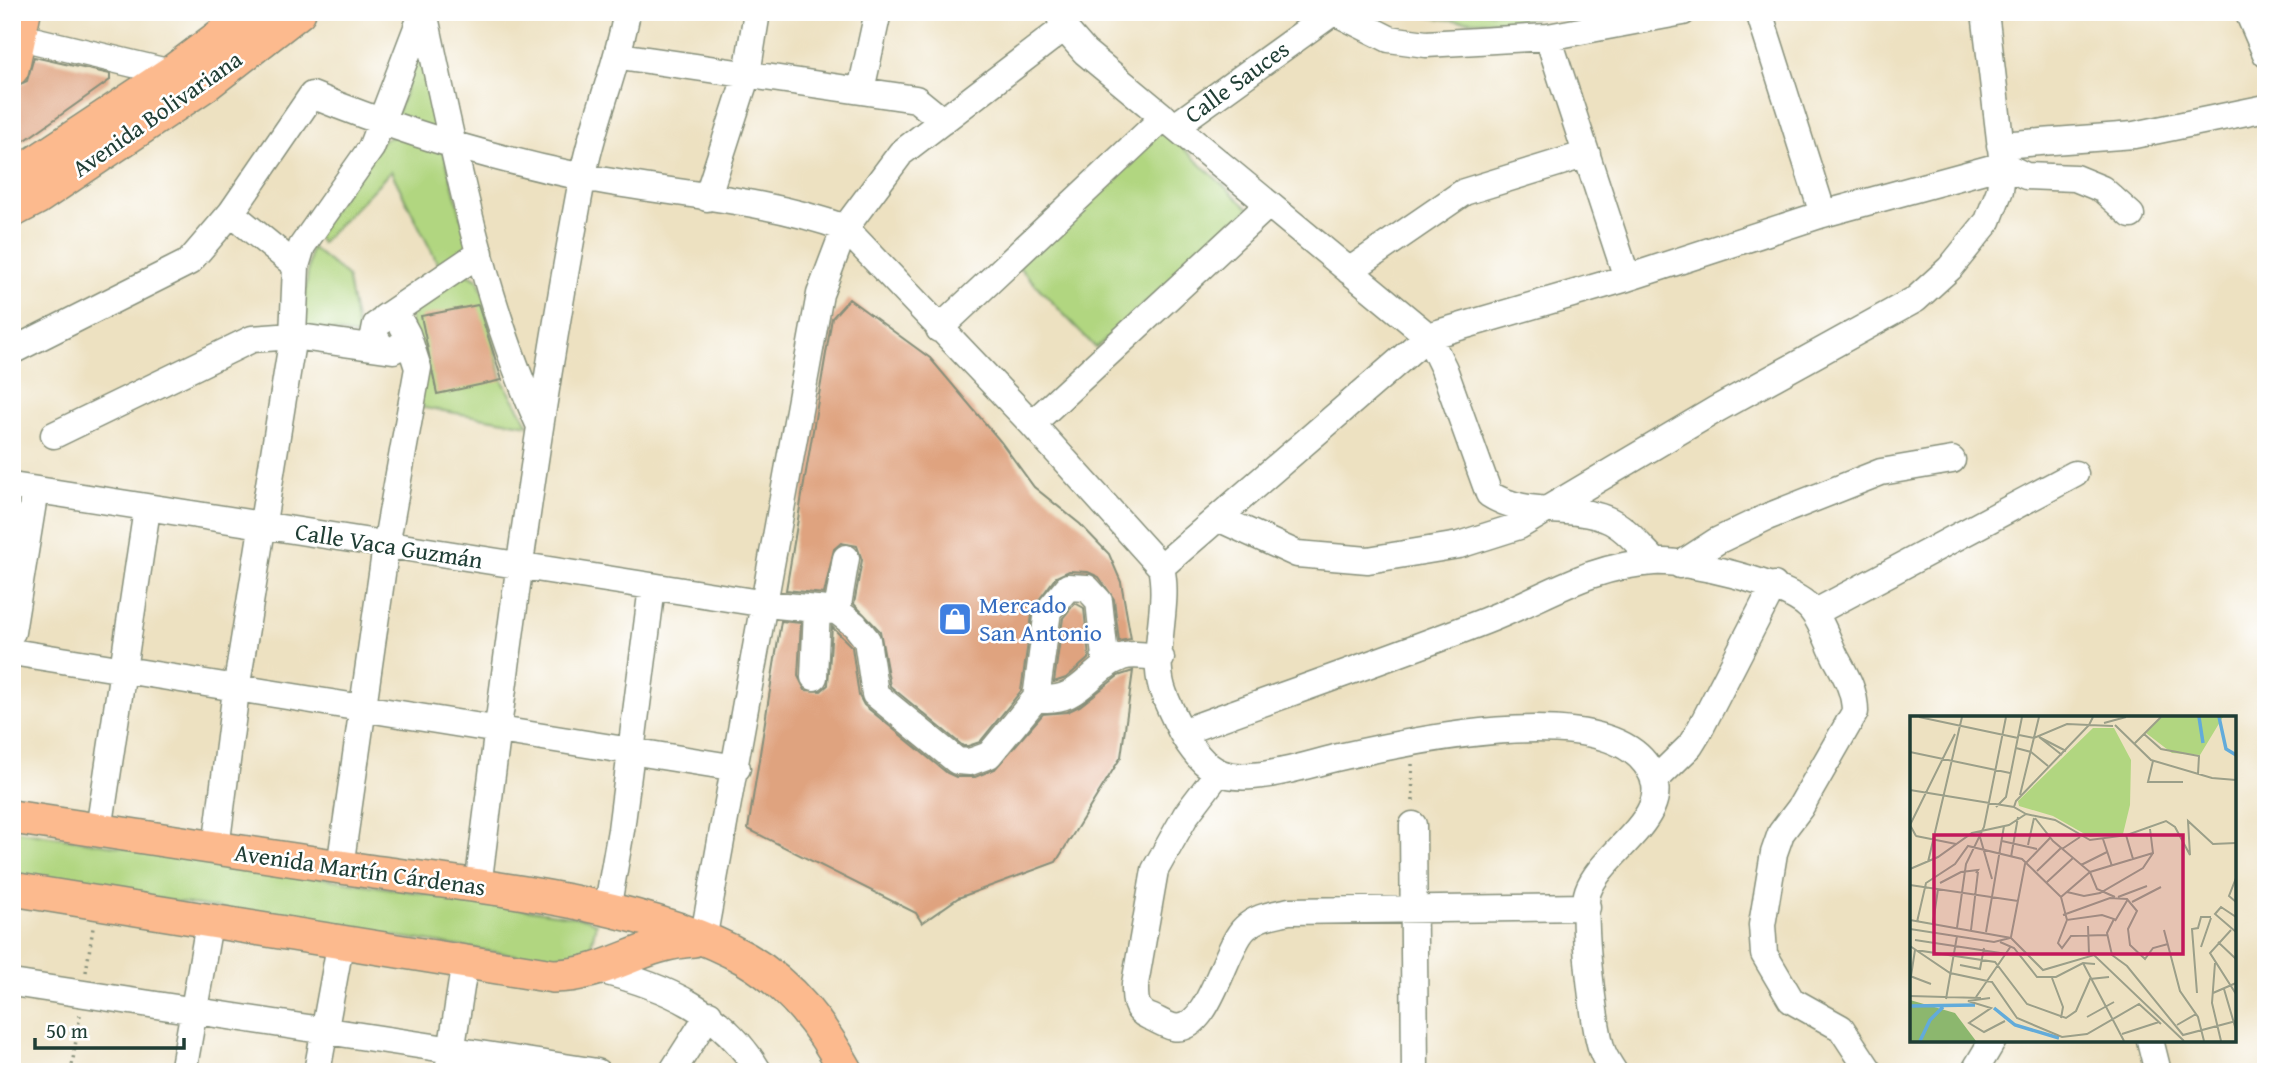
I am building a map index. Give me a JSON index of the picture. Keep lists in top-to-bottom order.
{
  "streets": {
    "main road": ["Avenida Bolivariana", "Avenida Martín Cárdenas"],
    "street": ["Calle Sauces", "Calle Vaca Guzmán"]
  },
  "places": {
    "shop": ["Mercado San Antonio"]
  },
  "scale_bar": "50 m"
}
